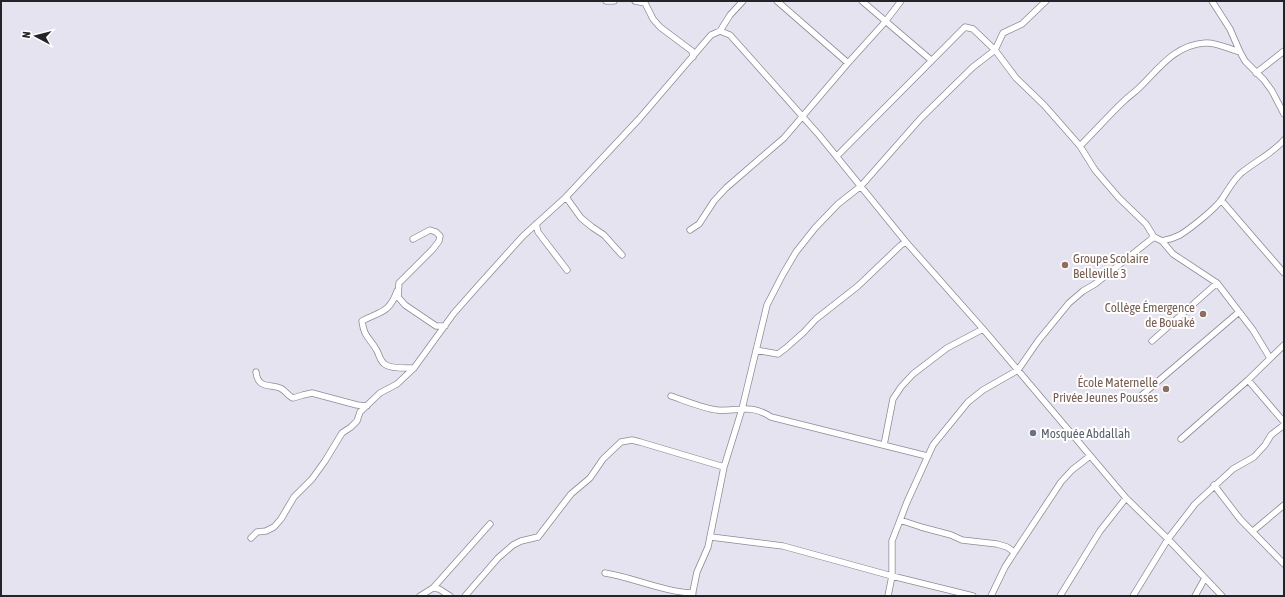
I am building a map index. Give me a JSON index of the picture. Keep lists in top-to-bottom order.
{
  "places": [
    "Groupe Scolaire Belleville 3",
    "Collège Émergence de Bouaké",
    "École Maternelle Privée Jeunes Pousses",
    "Mosquée Abdallah"
  ],
  "north": "left"
}
